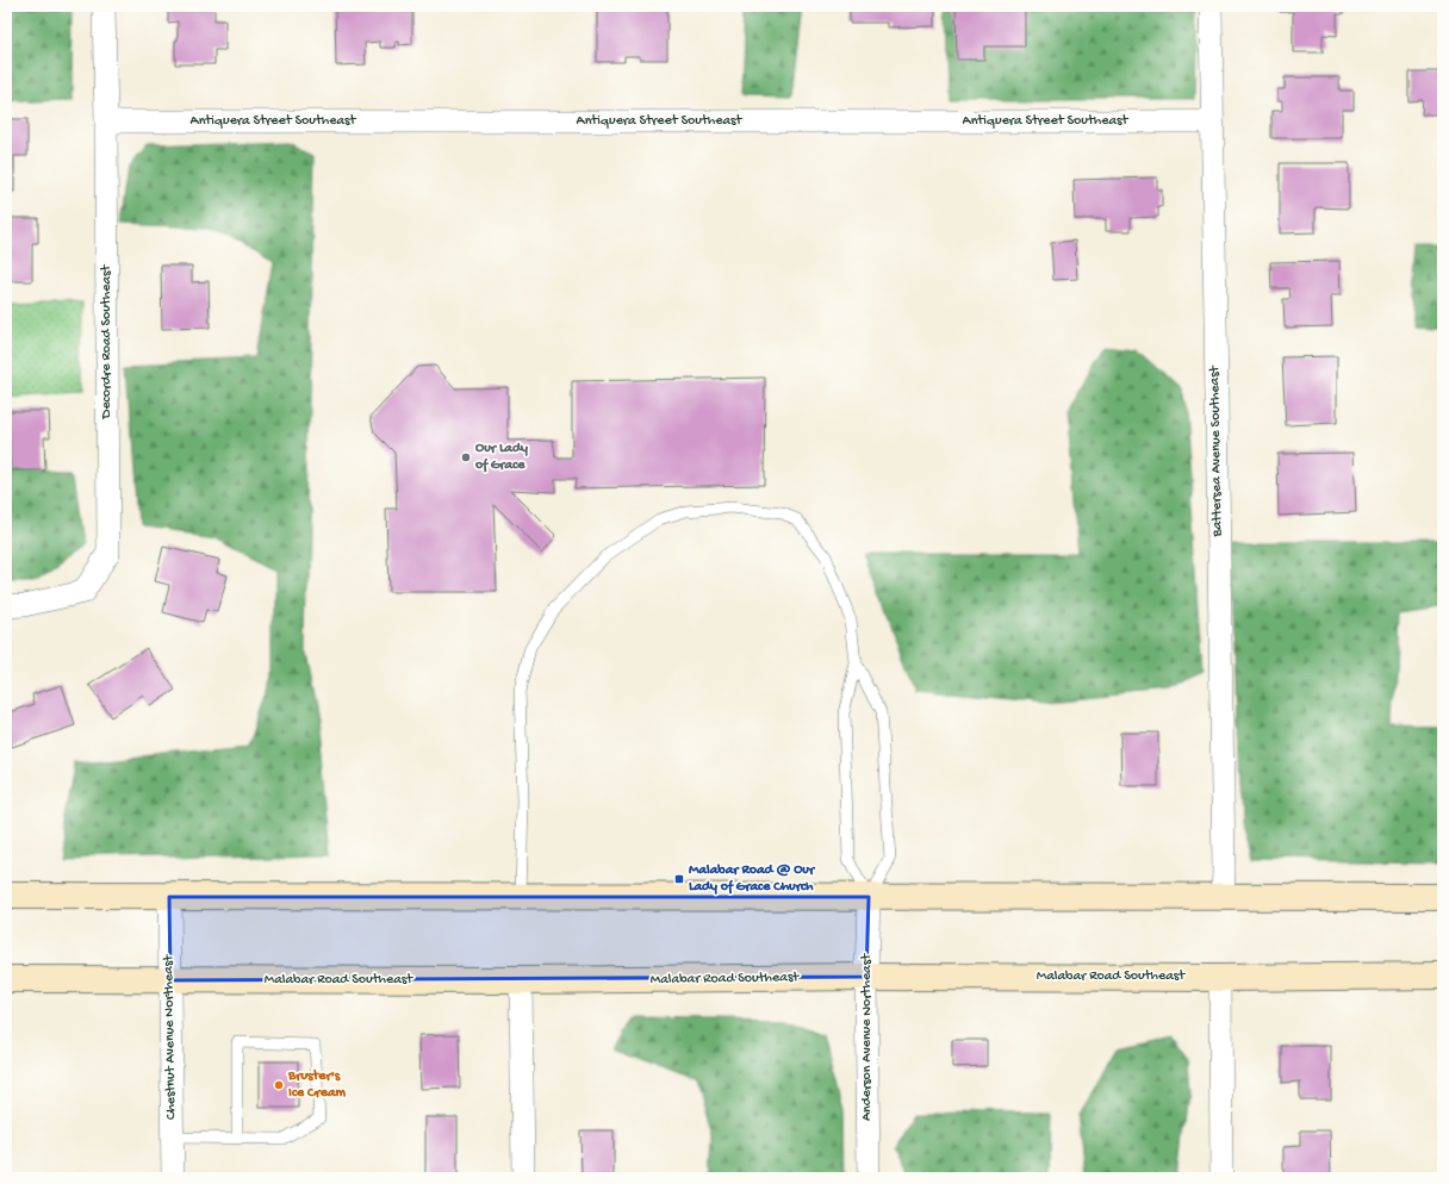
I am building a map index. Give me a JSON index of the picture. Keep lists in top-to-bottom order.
{
  "streets": {
    "main road": ["Malabar Road Southeast"],
    "street": [
      "Antiquera Street Southeast",
      "Decordre Road Southeast",
      "Battersea Avenue Southeast",
      "Chestnut Avenue Northeast",
      "Anderson Avenue Northeast"
    ]
  },
  "crossings": [
    ["Antiquera Street Southeast", "Decordre Road Southeast"],
    ["Antiquera Street Southeast", "Battersea Avenue Southeast"],
    ["Malabar Road Southeast", "Chestnut Avenue Northeast"],
    ["Malabar Road Southeast", "Anderson Avenue Northeast"]
  ],
  "places": {
    "other": ["Our Lady of Grace", "Bruster's Ice Cream"],
    "transit": ["Malabar Road @ Our Lady of Grace Church"]
  }
}
